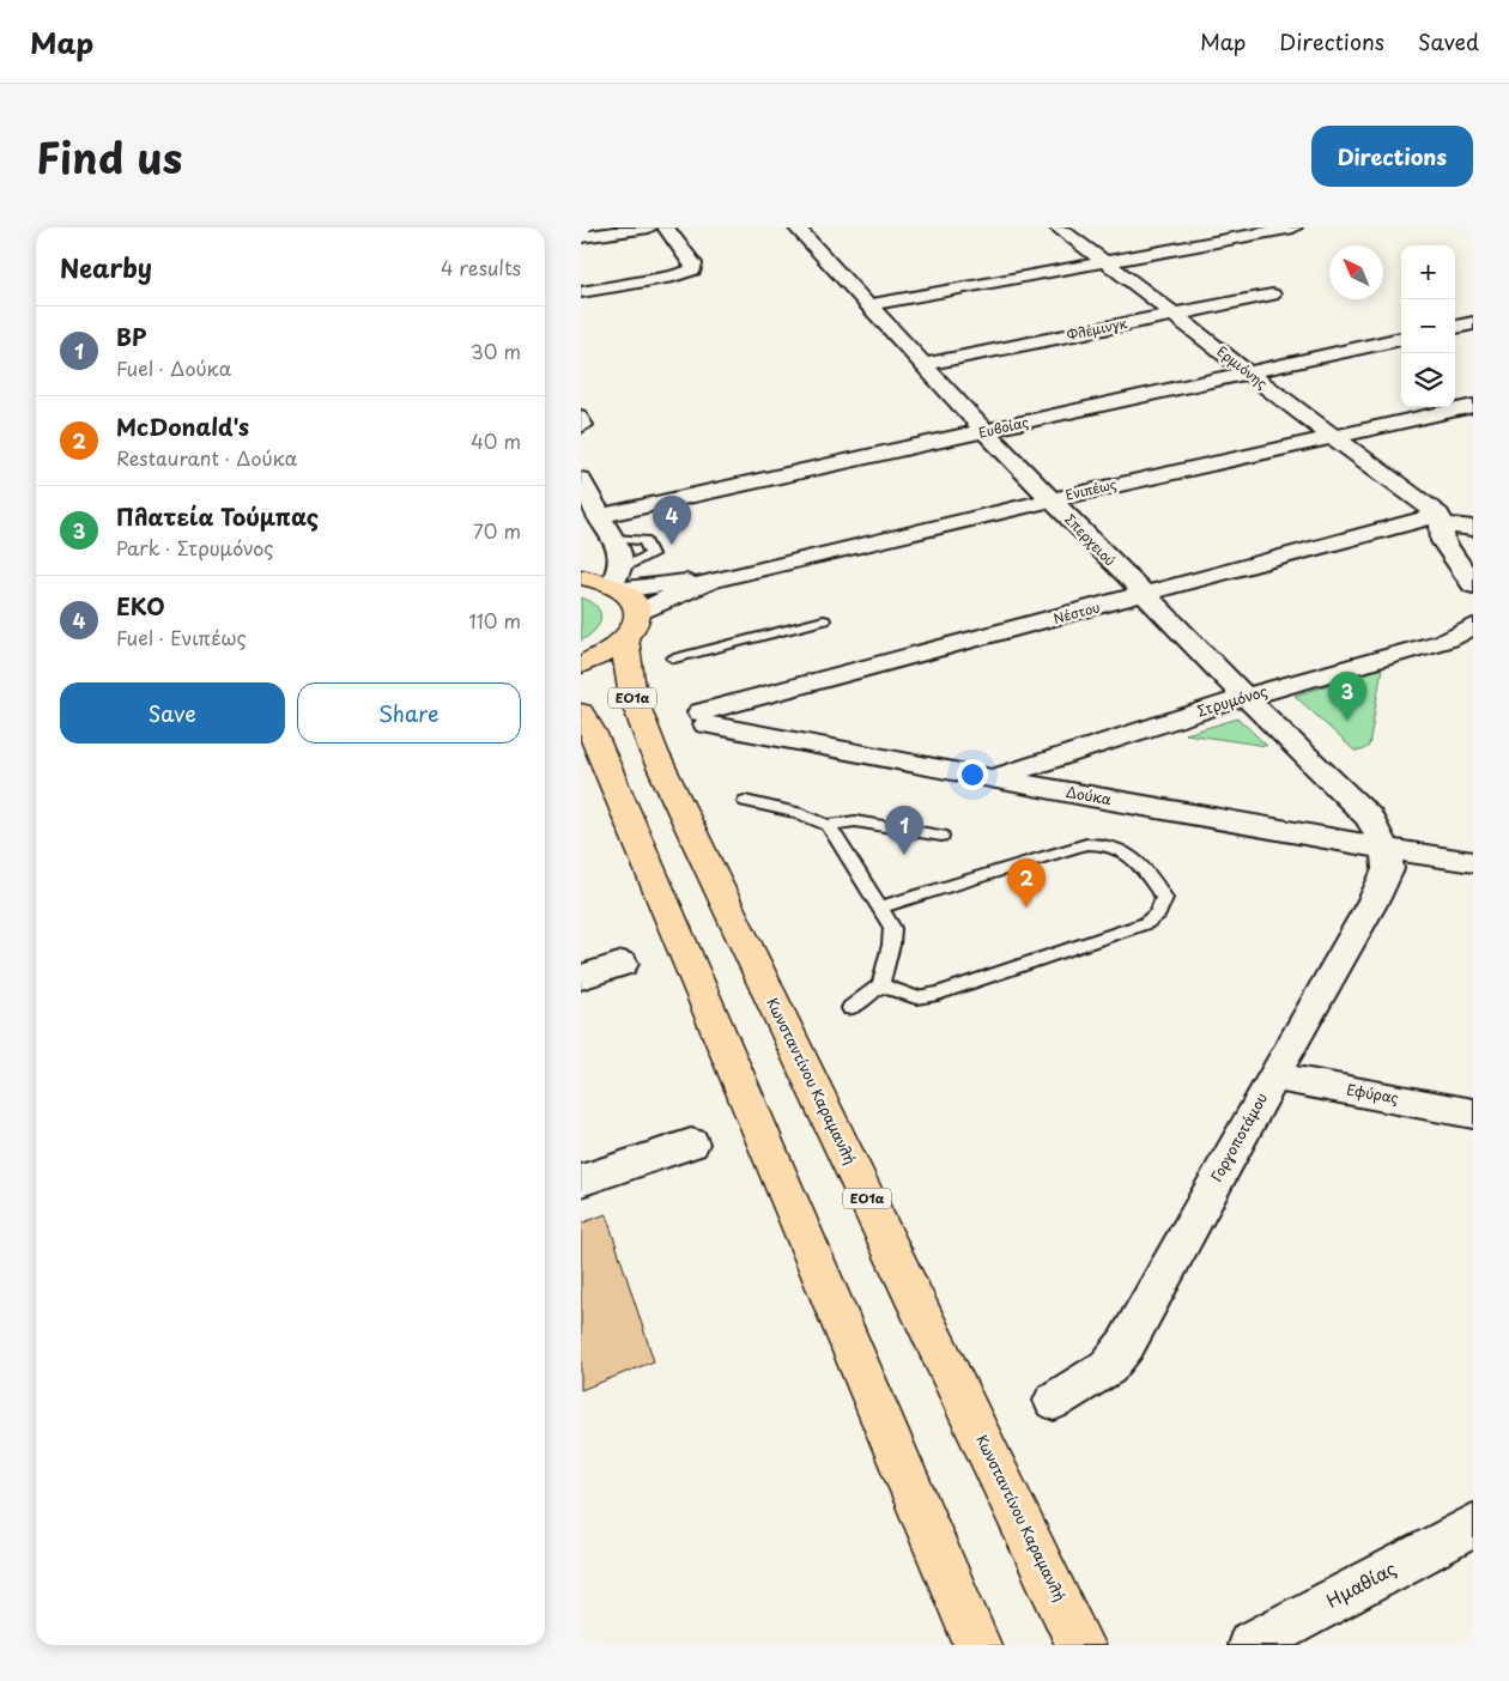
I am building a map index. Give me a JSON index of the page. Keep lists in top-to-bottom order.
{
  "streets": {
    "main road": ["ΕΟ1α", "Κωνσταντίνου Καραμανλή"],
    "street": [
      "Φλέμινγκ",
      "Ερμιόνης",
      "Ευβοίας",
      "Ενιπέως",
      "Σπερχειού",
      "Νέστου",
      "Στρυμόνος",
      "Δούκα",
      "Εφύρας",
      "Γοργοποτάμου",
      "Ημαθίας"
    ]
  },
  "crossings": [
    ["Φλέμινγκ", "Ερμιόνης"],
    ["Φλέμινγκ", "Σπερχειού"],
    ["Ερμιόνης", "Ευβοίας"],
    ["Ερμιόνης", "Ενιπέως"],
    ["Ερμιόνης", "Νέστου"],
    ["Ευβοίας", "Σπερχειού"],
    ["Ενιπέως", "Σπερχειού"],
    ["Ενιπέως", "Κωνσταντίνου Καραμανλή"],
    ["Σπερχειού", "Νέστου"],
    ["Σπερχειού", "Στρυμόνος"],
    ["Σπερχειού", "Δούκα"],
    ["Σπερχειού", "Γοργοποτάμου"],
    ["Νέστου", "Δούκα"],
    ["Στρυμόνος", "Δούκα"],
    ["Δούκα", "Γοργοποτάμου"],
    ["Εφύρας", "Γοργοποτάμου"]
  ],
  "north": "top left",
  "page": {
    "header": "Map",
    "nav": ["Map", "Directions", "Saved"],
    "title": "Find us",
    "buttons": [
      "Directions",
      ["Save", "Share"]
    ],
    "heading": ["Nearby", "4 results"],
    "map_buttons": ["+", "−"],
    "list": [
      {
        "mark": "1",
        "name": "BP",
        "note": "Fuel · Δούκα",
        "value": "30 m"
      },
      {
        "mark": "2",
        "name": "McDonald's",
        "note": "Restaurant · Δούκα",
        "value": "40 m"
      },
      {
        "mark": "3",
        "name": "Πλατεία Τούμπας",
        "note": "Park · Στρυμόνος",
        "value": "70 m"
      },
      {
        "mark": "4",
        "name": "EKO",
        "note": "Fuel · Ενιπέως",
        "value": "110 m"
      }
    ],
    "pins": [
      "4",
      "3",
      "1",
      "2"
    ]
  }
}
